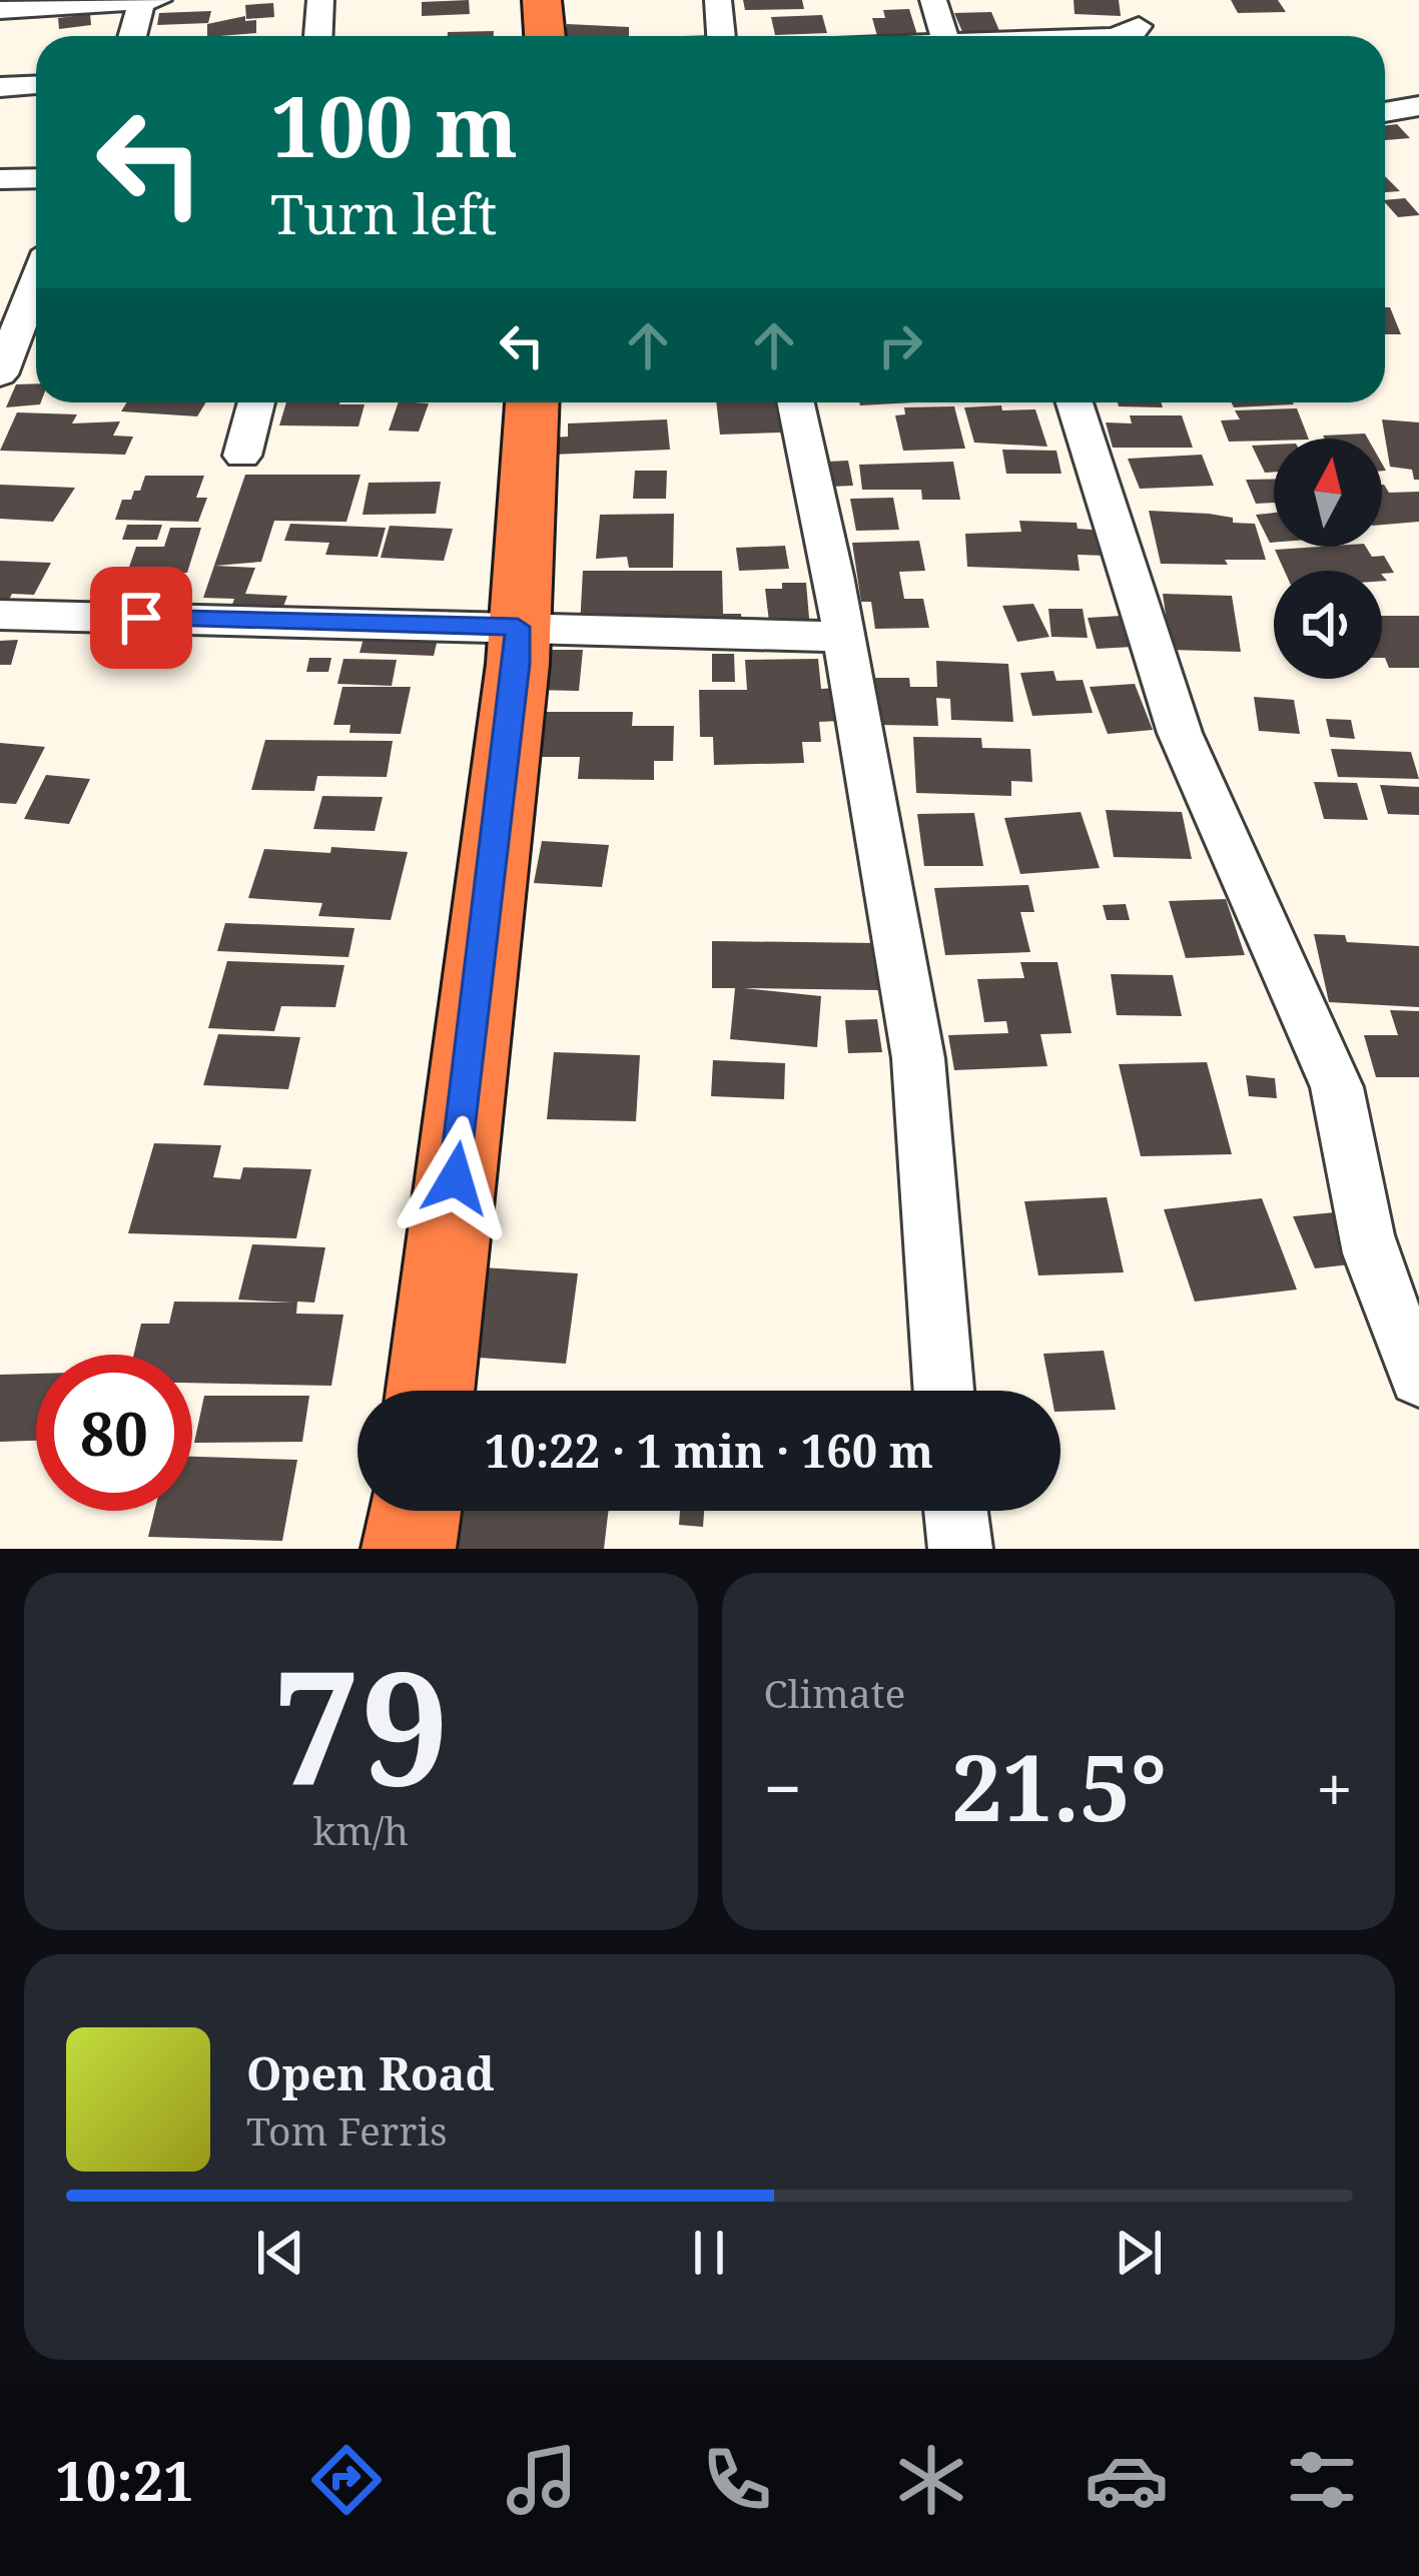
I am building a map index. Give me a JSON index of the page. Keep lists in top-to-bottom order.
{
  "north": "top",
  "page": {
    "turn": ["100 m", "Turn left"],
    "limit": "80",
    "trip": "10:22 · 1 min · 160 m",
    "tile": [
      ["79", "km/h"],
      "Climate"
    ],
    "heat": ["−", "21.5°", "+"],
    "song": ["Open Road", "Tom Ferris"],
    "tabs": "10:21"
  }
}
